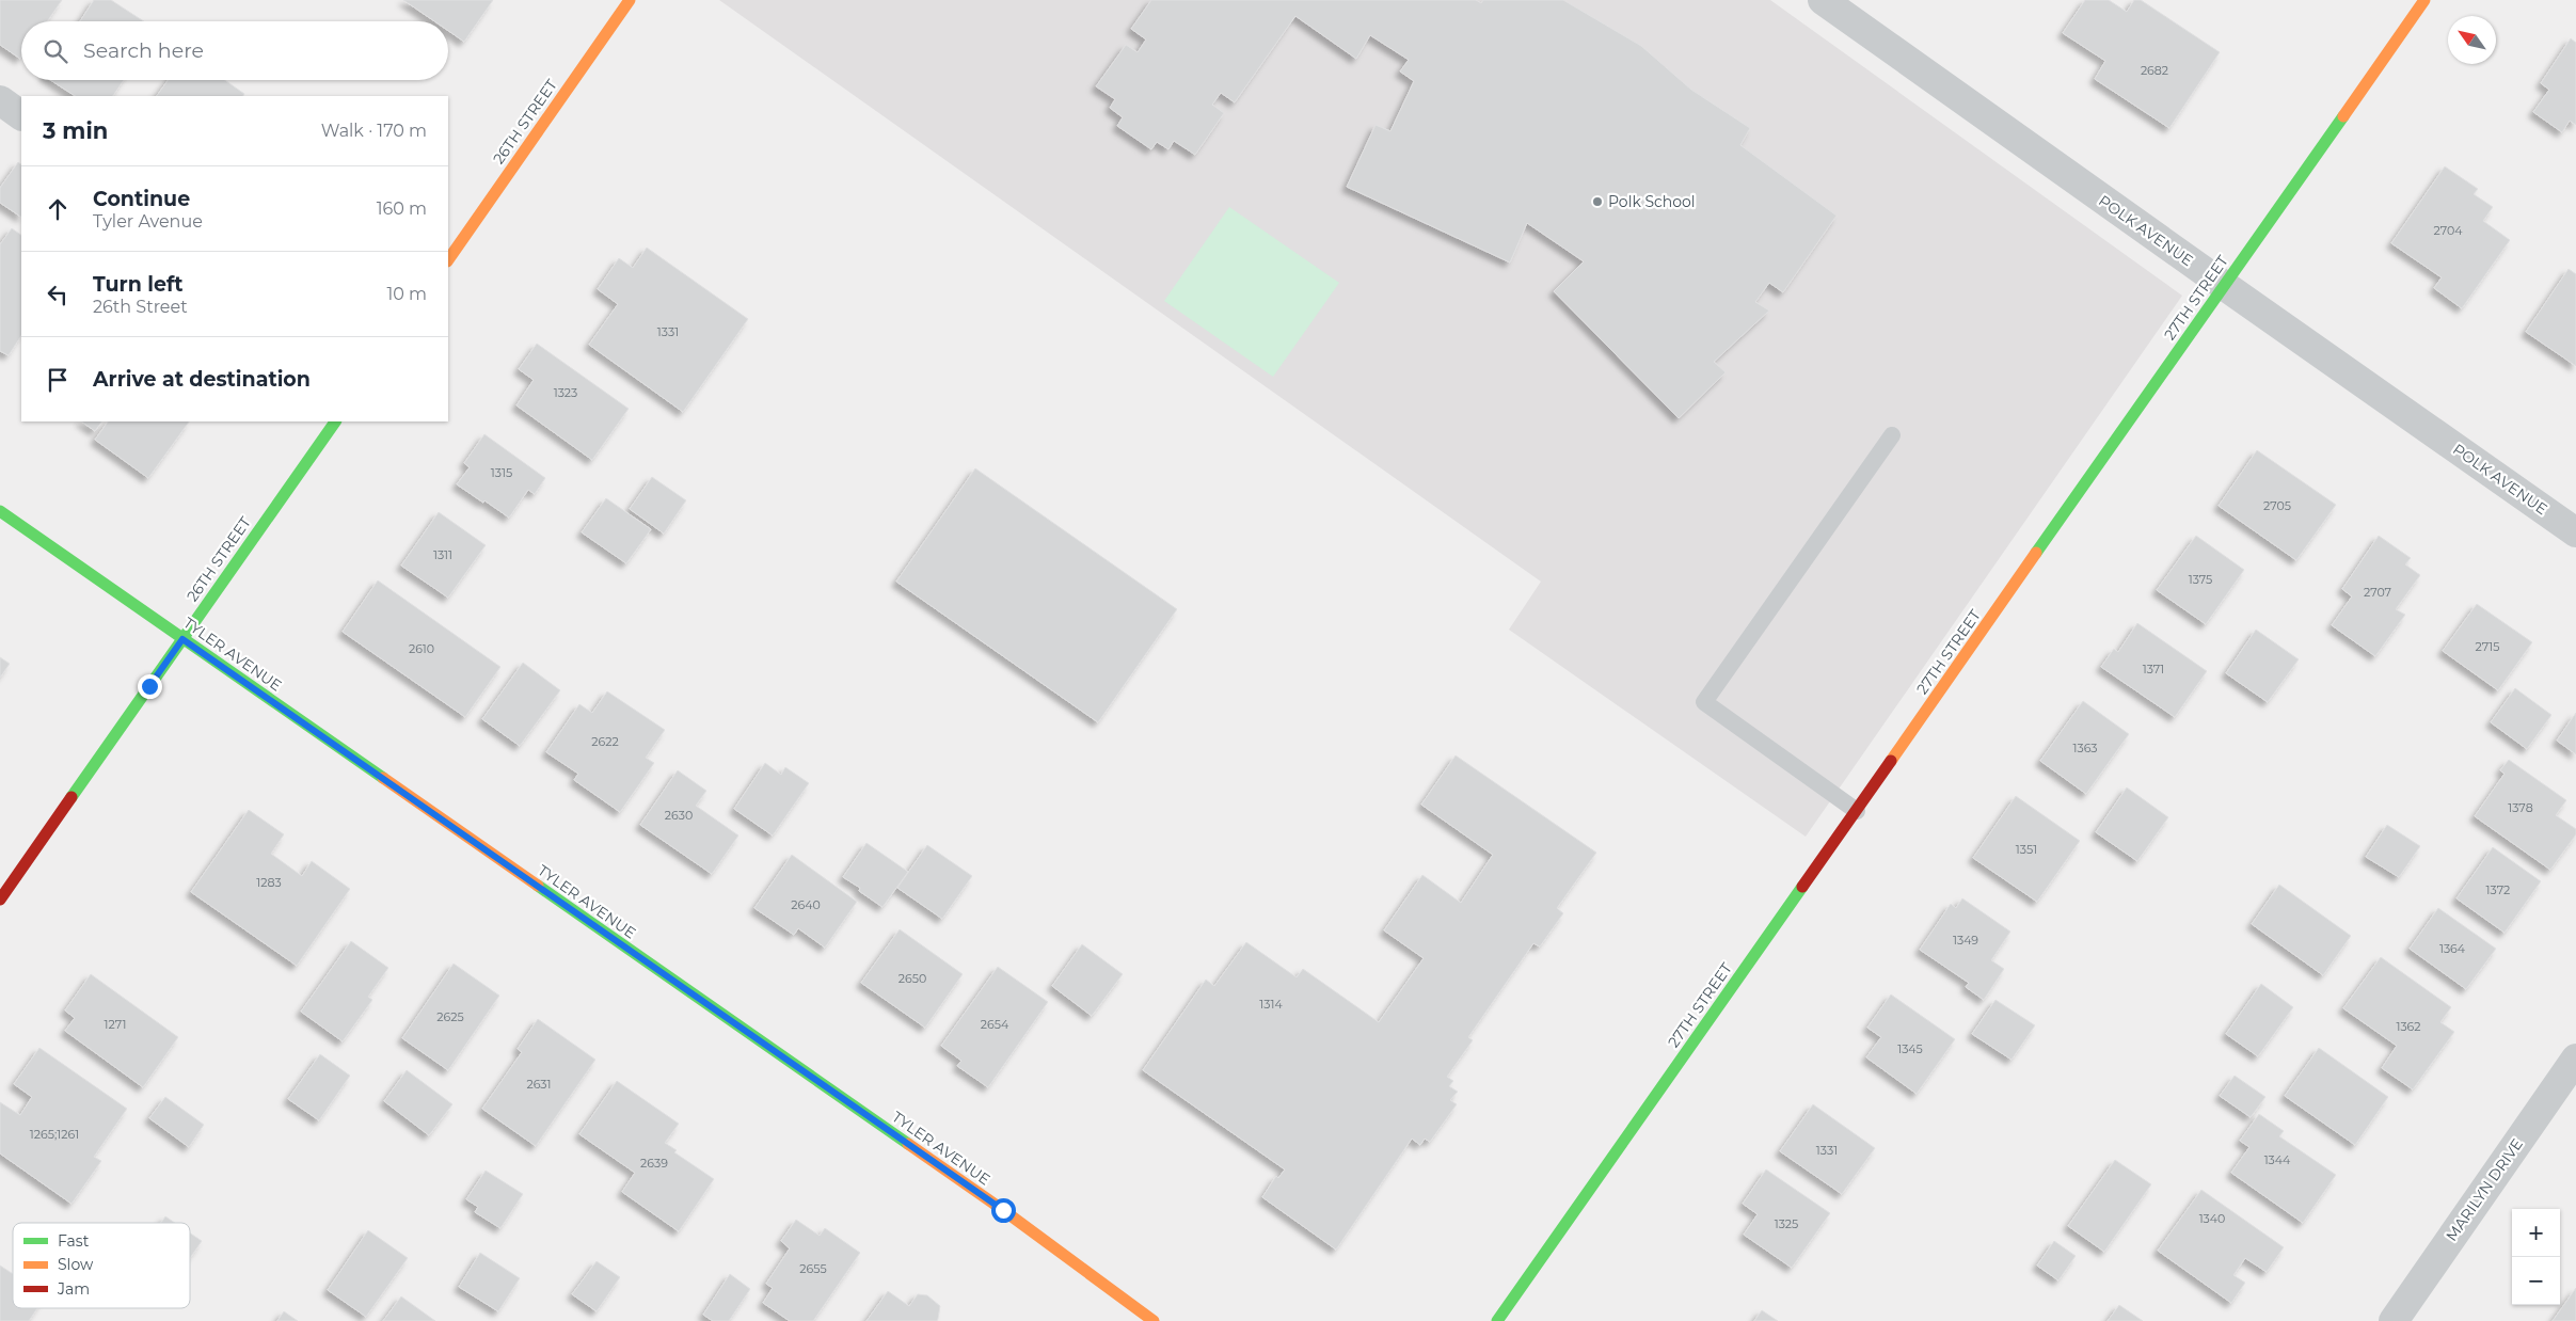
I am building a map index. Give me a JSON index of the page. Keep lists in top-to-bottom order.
{
  "streets": {
    "street": [
      "26TH STREET",
      "POLK AVENUE",
      "27TH STREET",
      "TYLER AVENUE",
      "MARILYN DRIVE"
    ]
  },
  "crossings": [
    ["26TH STREET", "TYLER AVENUE"],
    ["POLK AVENUE", "27TH STREET"]
  ],
  "places": ["Polk School"],
  "house_numbers": [
    "2682",
    "2704",
    "1331",
    "1323",
    "1315",
    "2705",
    "1311",
    "1375",
    "2707",
    "2715",
    "2610",
    "1371",
    "2622",
    "1363",
    "1378",
    "2630",
    "1351",
    "1283",
    "1372",
    "2640",
    "1349",
    "1364",
    "2650",
    "1314",
    "2625",
    "1271",
    "2654",
    "1362",
    "1345",
    "2631",
    "1265;1261",
    "1331",
    "1344",
    "2639",
    "1340",
    "1325",
    "2655"
  ],
  "legend": ["Fast", "Slow", "Jam"],
  "north": "top left",
  "page": {
    "search": "Search here",
    "heading": ["3 min", "Walk · 170 m"],
    "list": [
      ["Continue", "Tyler Avenue", "160 m"],
      ["Turn left", "26th Street", "10 m"],
      "Arrive at destination"
    ],
    "map_buttons": ["+", "−"]
  }
}
